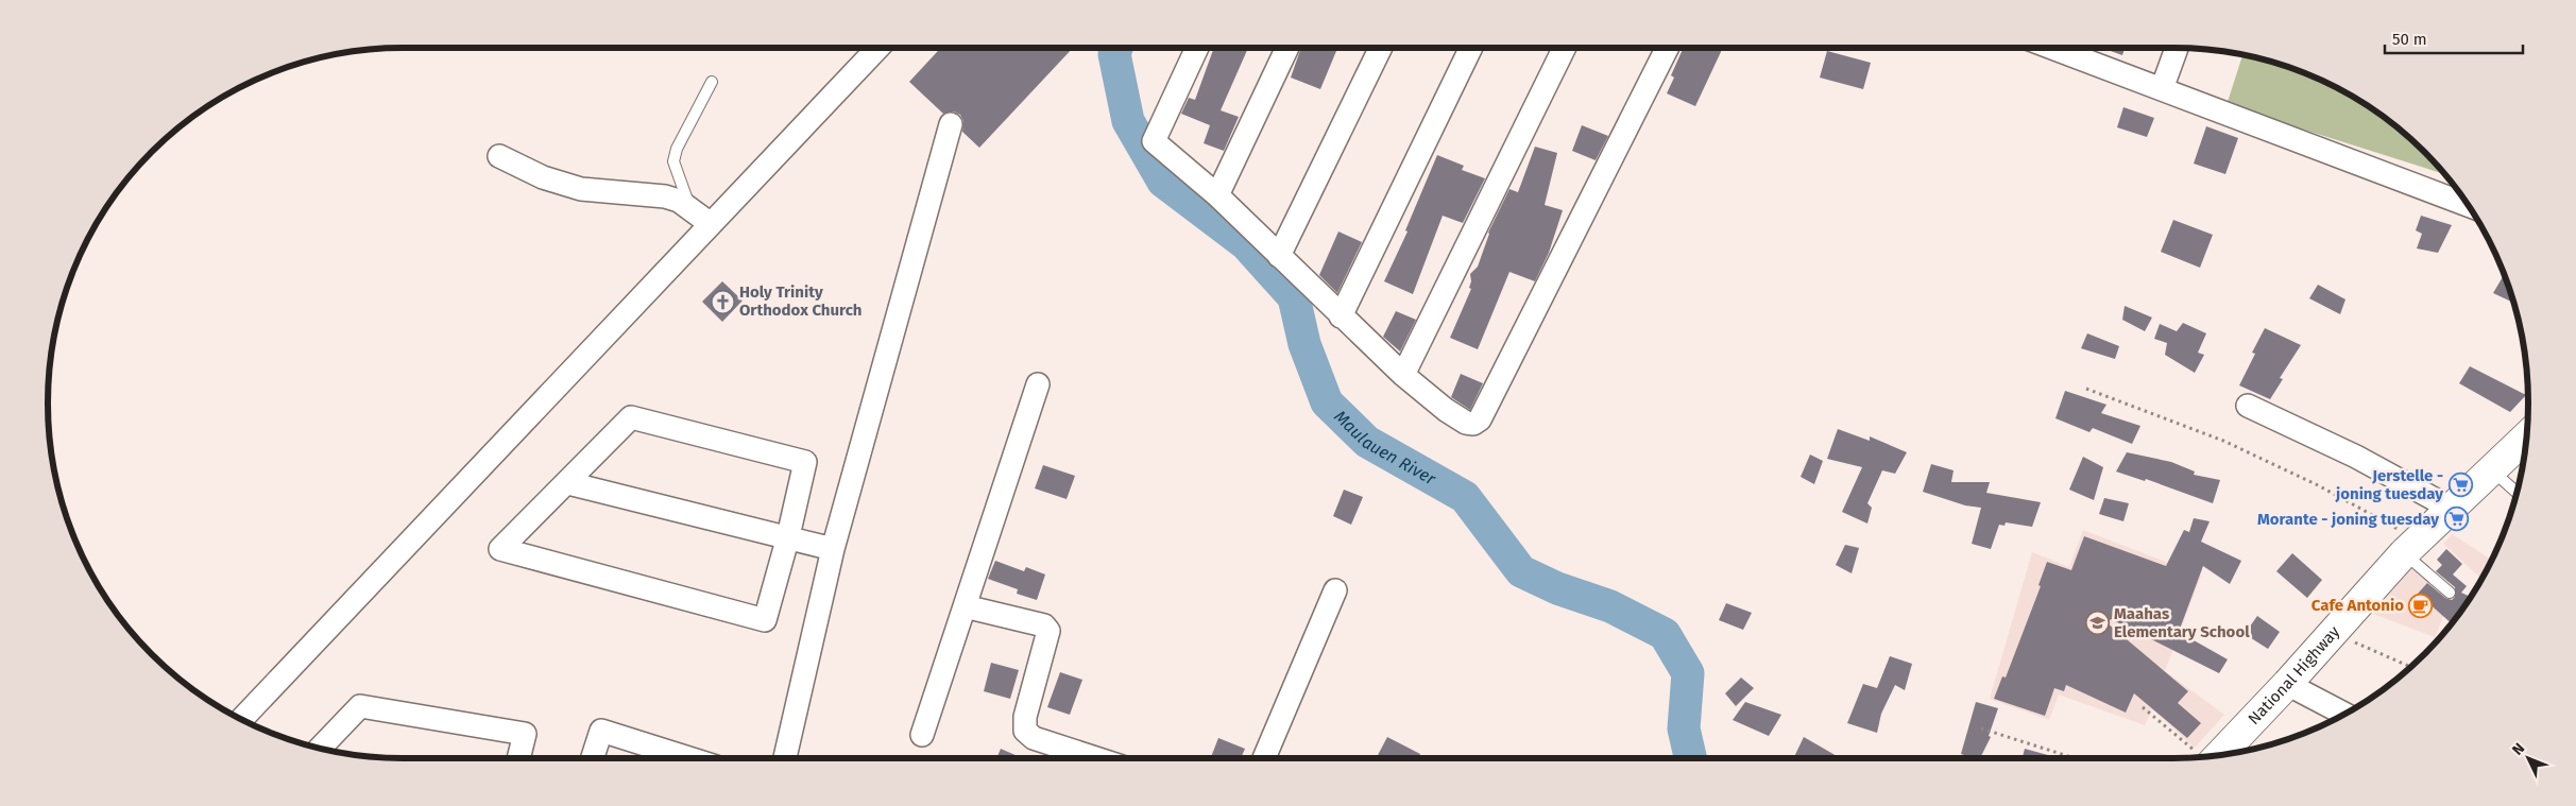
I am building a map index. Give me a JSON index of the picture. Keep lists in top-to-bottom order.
{
  "streets": {
    "main road": ["National Highway"]
  },
  "water": ["Maulauen River"],
  "places": {
    "church": ["Holy Trinity Orthodox Church"],
    "supermarket": ["Jerstelle - joning tuesday", "Morante - joning tuesday"],
    "cafe": ["Cafe Antonio"],
    "school or university": ["Maahas Elementary School"]
  },
  "scale_bar": "50 m",
  "north": "top left"
}
